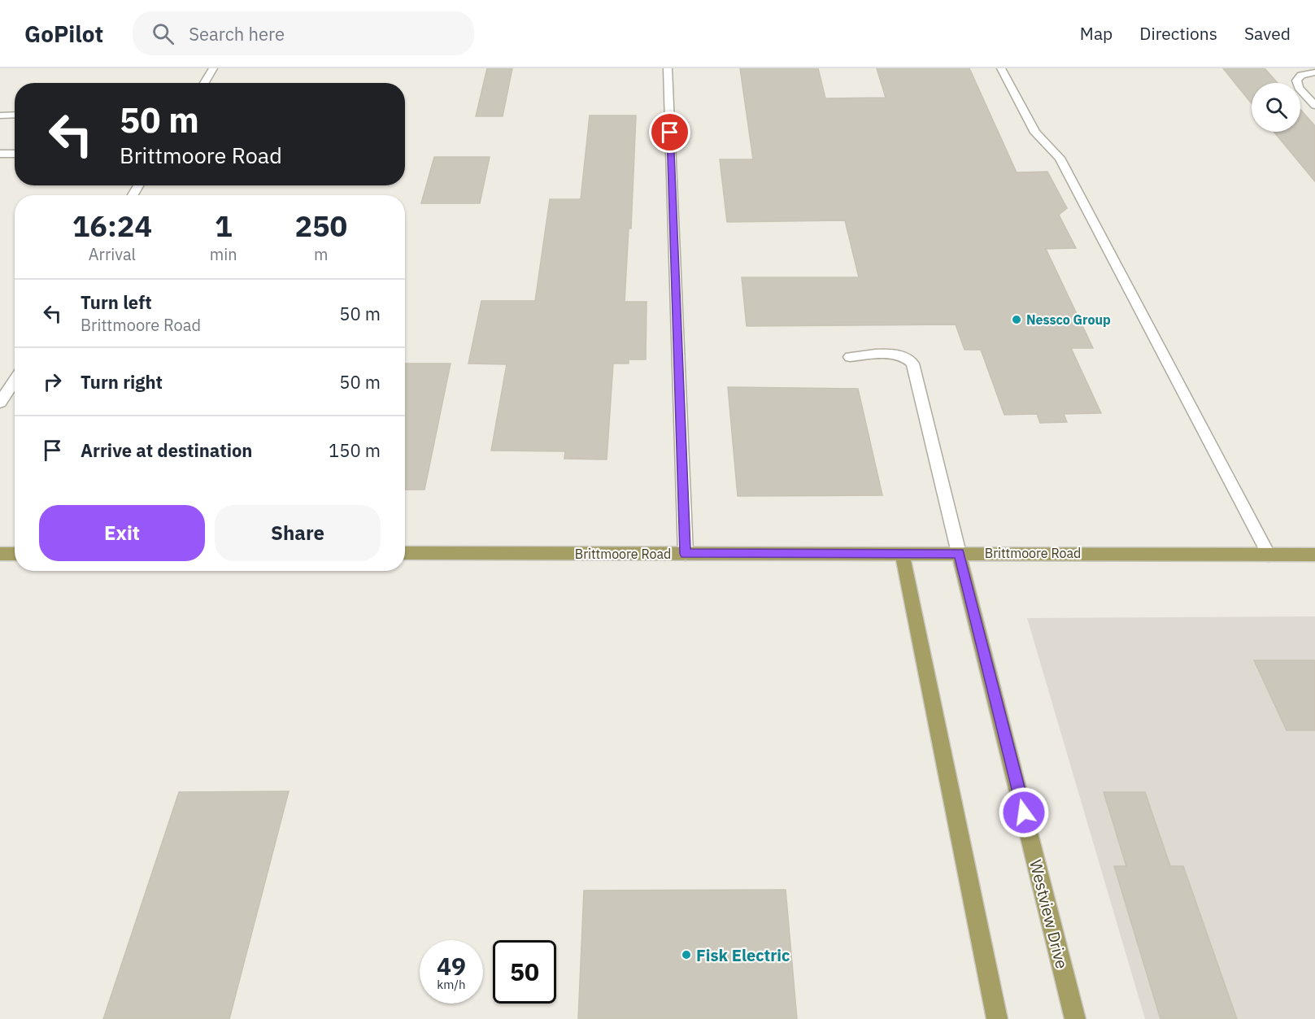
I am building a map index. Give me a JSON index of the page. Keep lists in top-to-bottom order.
{
  "streets": {
    "main road": ["Brittmoore Road", "Westview Drive"]
  },
  "crossings": [
    ["Brittmoore Road", "Westview Drive"]
  ],
  "places": ["Nessco Group", "Fisk Electric"],
  "page": {
    "header": "GoPilot",
    "search": "Search here",
    "nav": ["Map", "Directions", "Saved"],
    "turn": ["50 m", "Brittmoore Road"],
    "eta": [
      "16:24",
      "Arrival",
      "1",
      "min",
      "250",
      "m"
    ],
    "list": [
      {
        "name": "Turn left",
        "note": "Brittmoore Road",
        "value": "50 m"
      },
      {
        "name": "Turn right",
        "value": "50 m"
      },
      {
        "name": "Arrive at destination",
        "value": "150 m"
      }
    ],
    "buttons": ["Exit", "Share"],
    "speed": "49 km/h",
    "limit": "50"
  }
}
